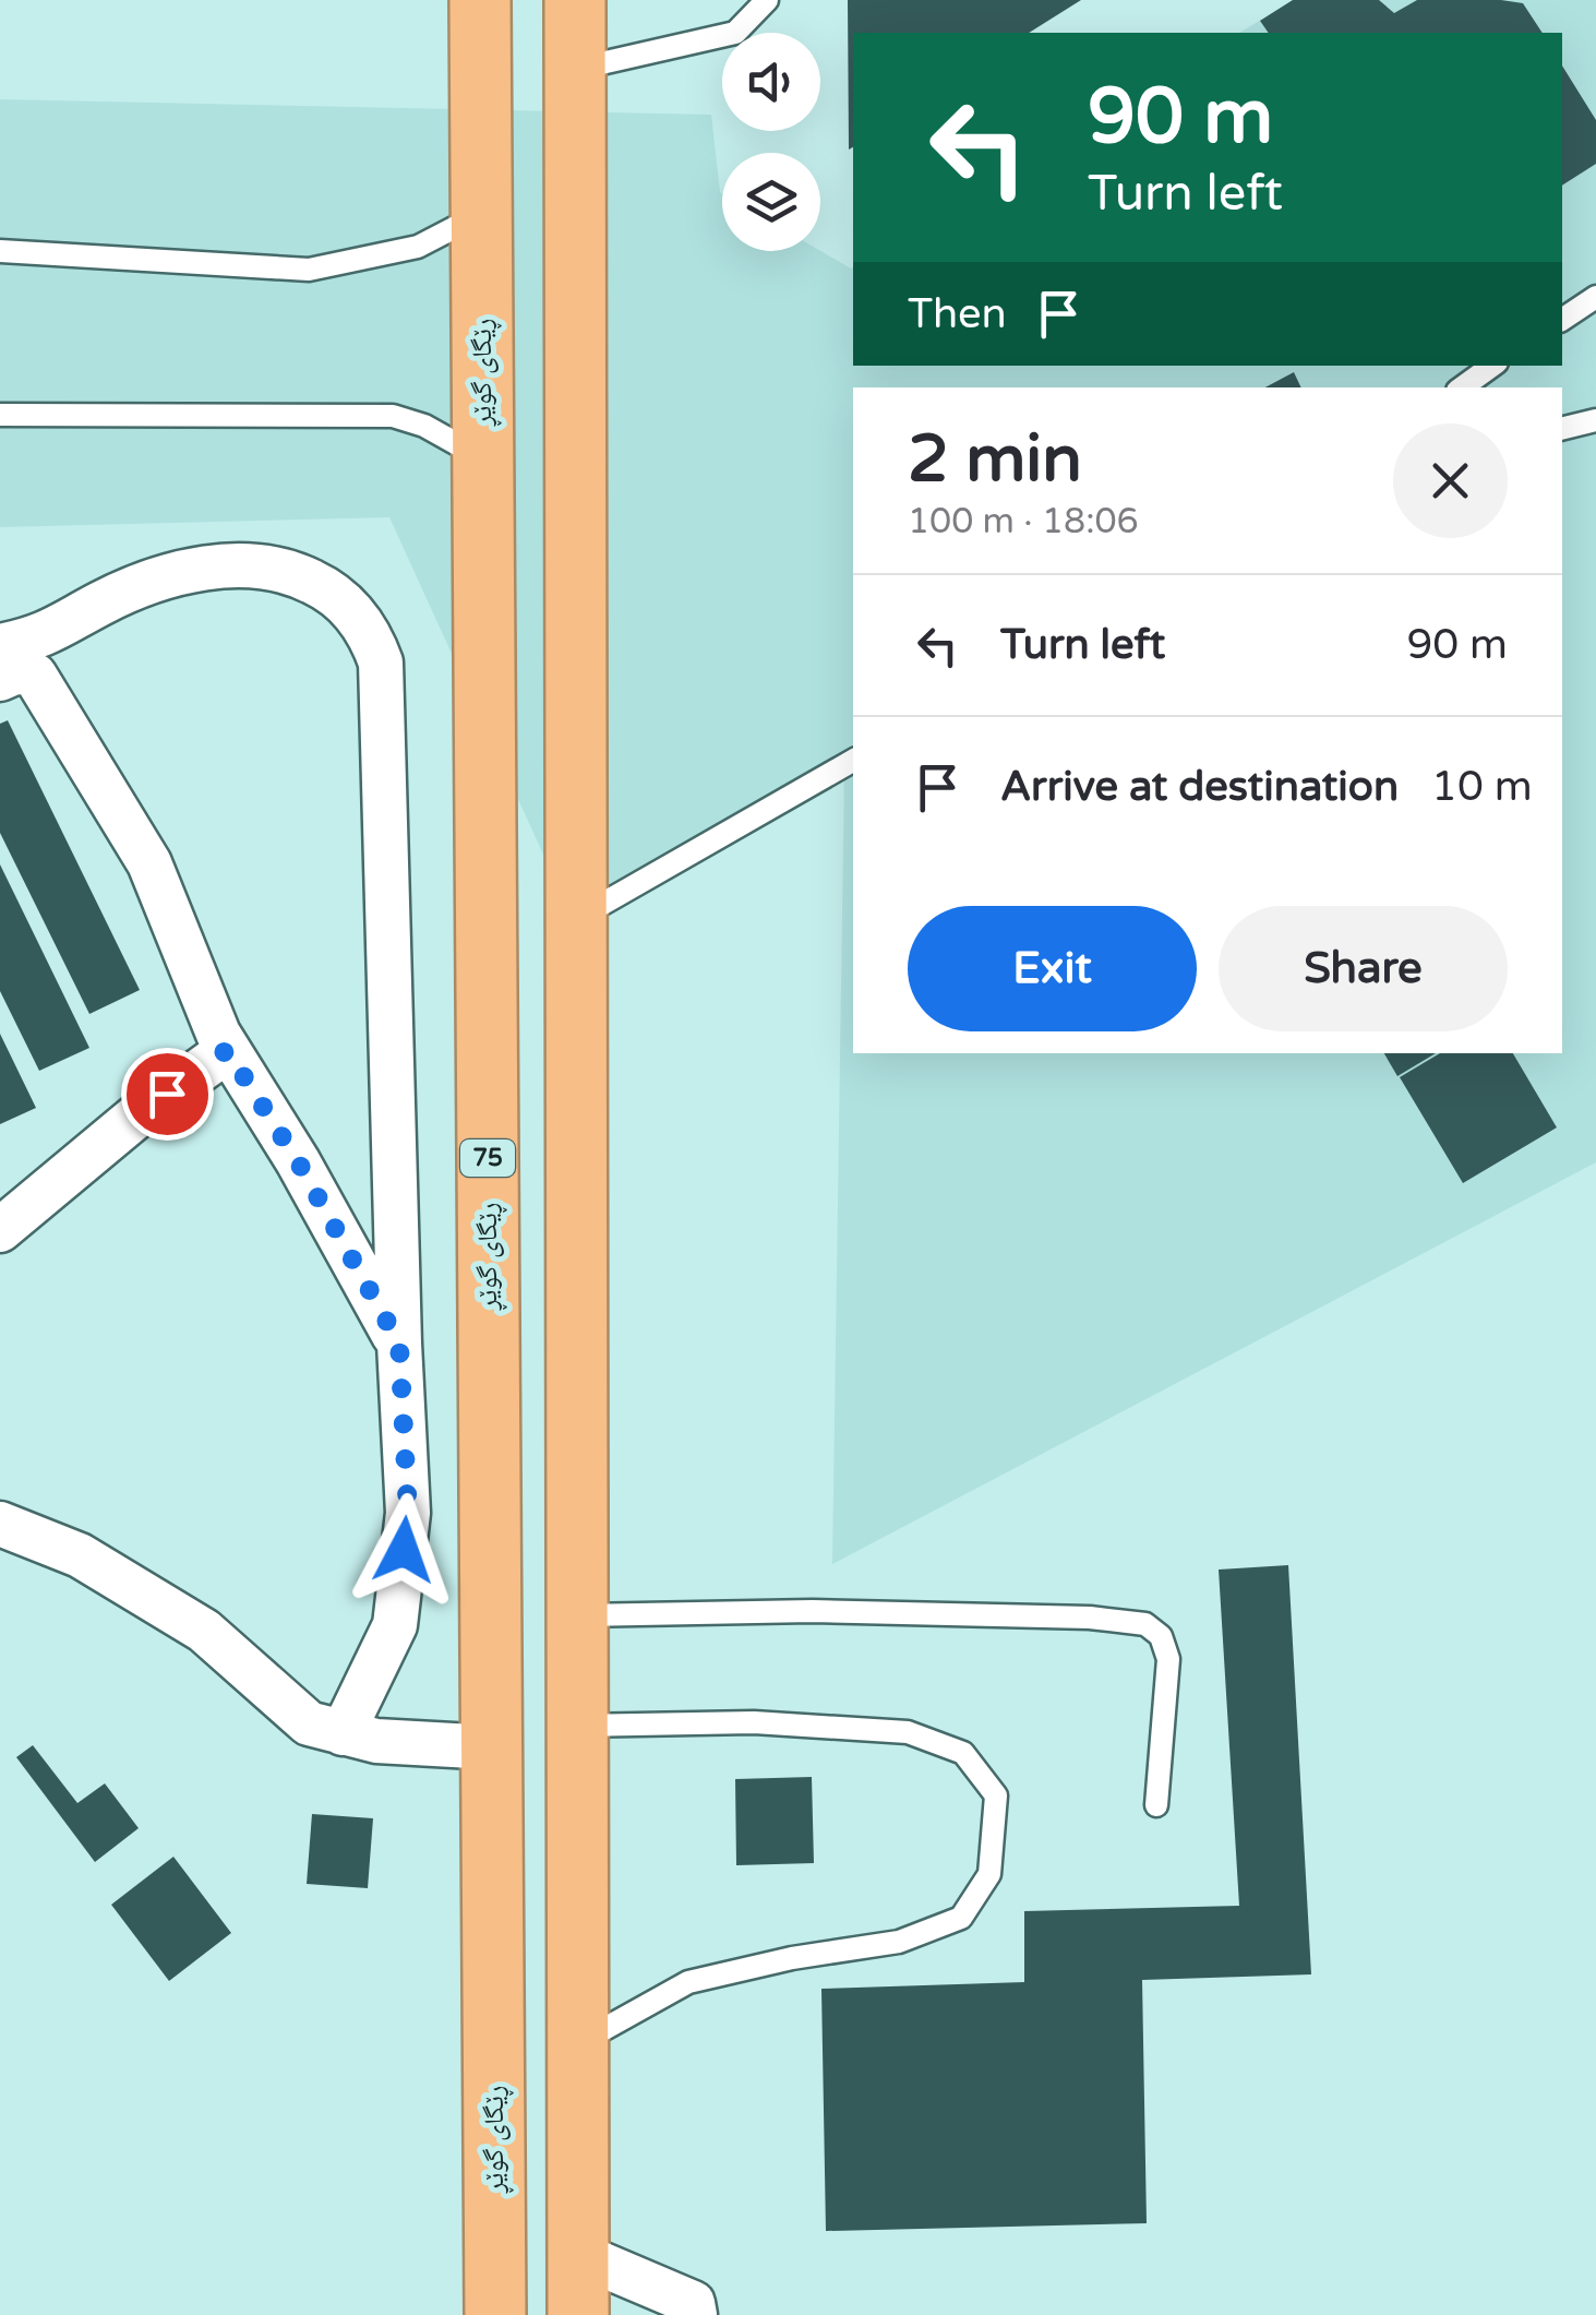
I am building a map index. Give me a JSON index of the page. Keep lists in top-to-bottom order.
{
  "streets": {
    "highway": ["ڕێگای گوێڕ", "75"]
  },
  "page": {
    "turn": ["90 m", "Turn left"],
    "then": "Then",
    "heading": ["2 min", "100 m · 18:06"],
    "list": [
      {
        "name": "Turn left",
        "value": "90 m"
      },
      {
        "name": "Arrive at destination",
        "value": "10 m"
      }
    ],
    "buttons": ["Exit", "Share"]
  }
}
